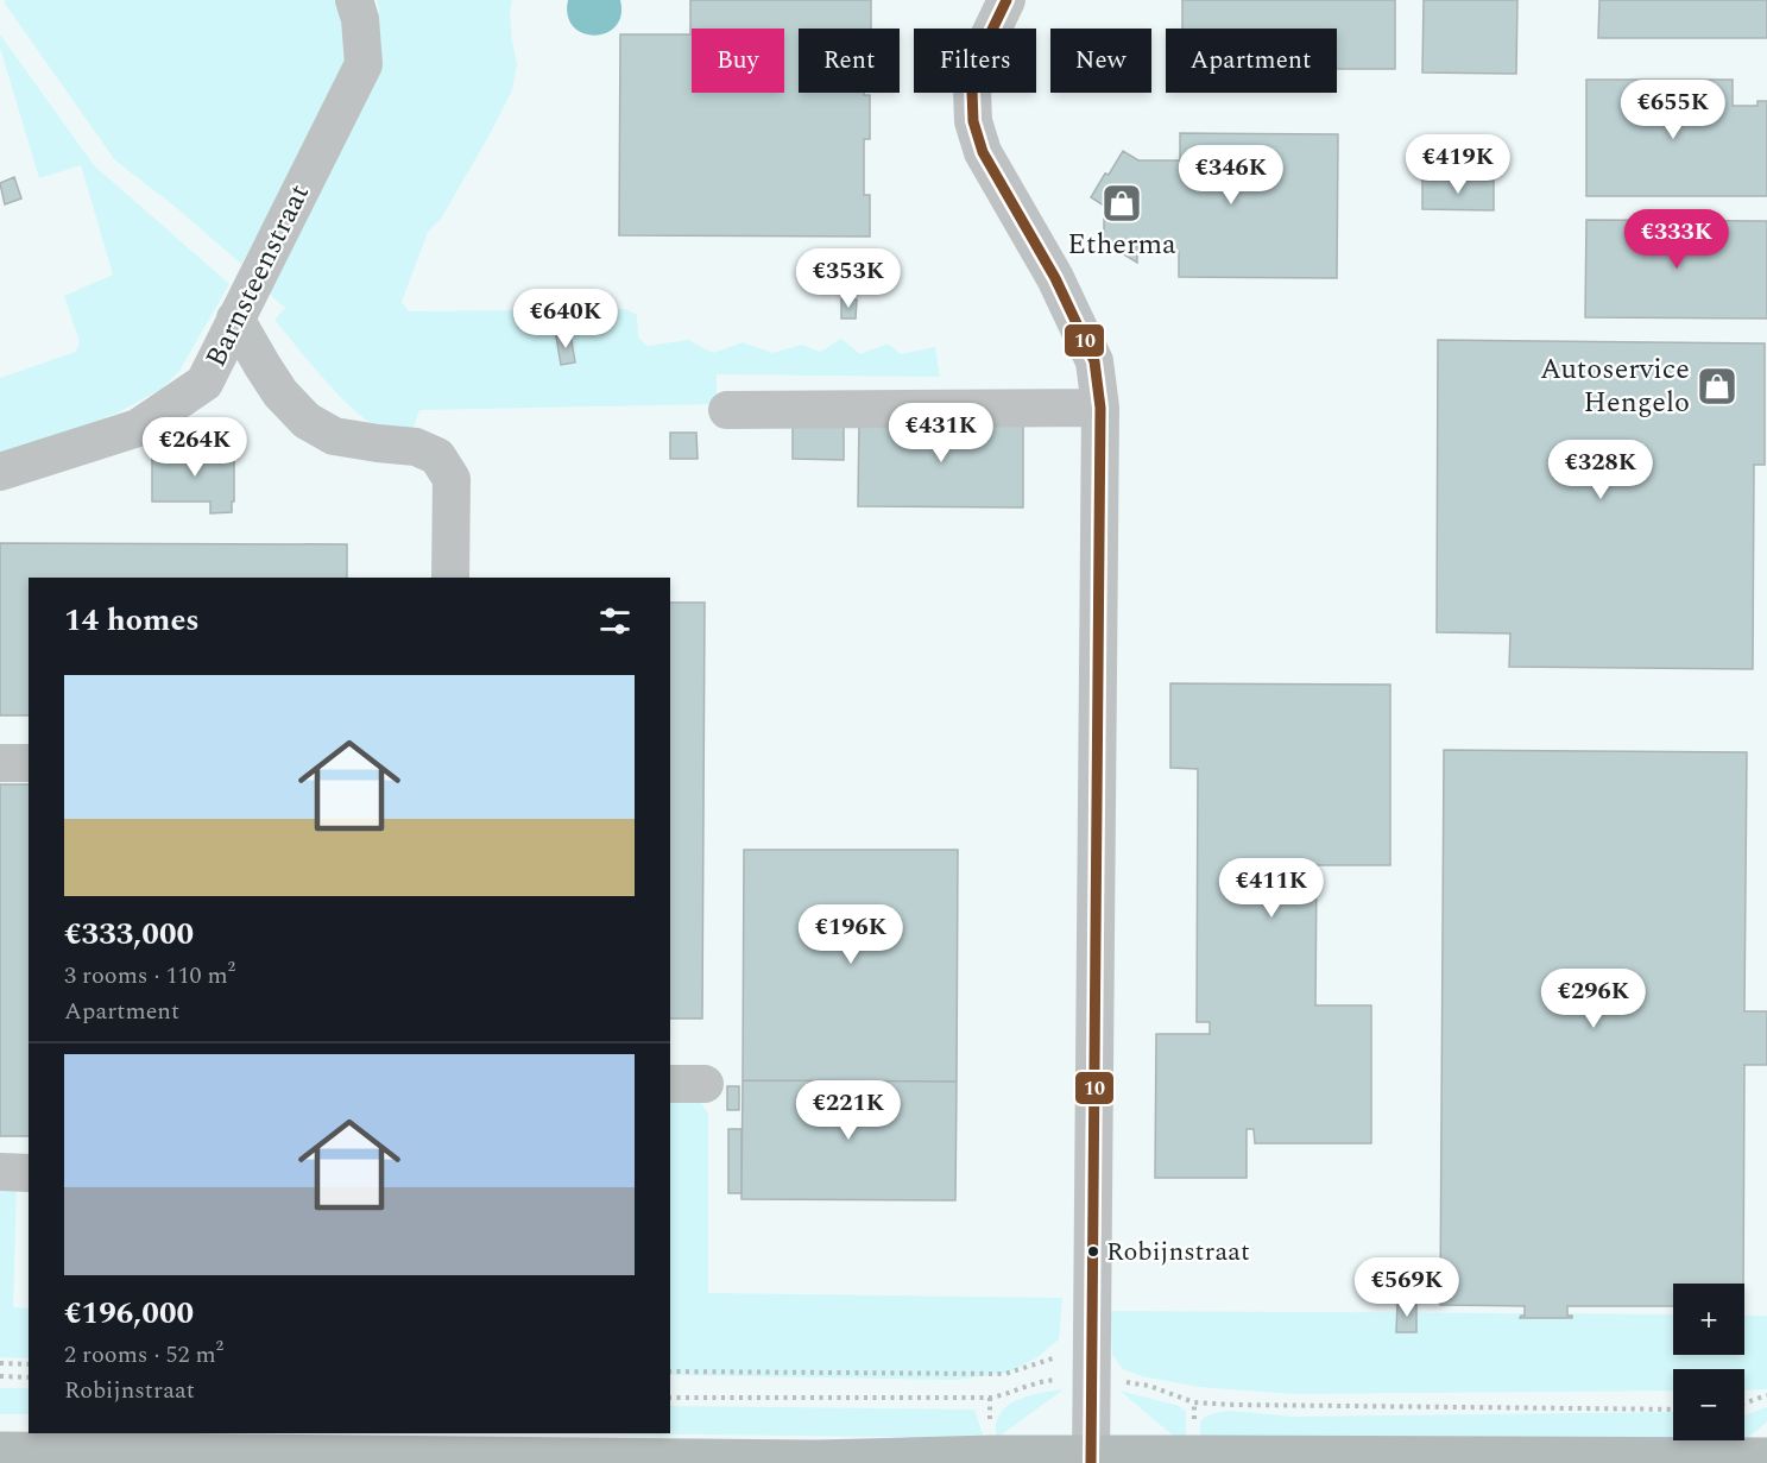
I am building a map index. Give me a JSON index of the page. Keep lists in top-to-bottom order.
{
  "streets": {
    "street": ["Barnsteenstraat"]
  },
  "places": {
    "shop": ["Etherma", "Autoservice Hengelo"],
    "other": ["Robijnstraat"]
  },
  "lines": ["transit line 10"],
  "page": {
    "chip": [
      "Buy",
      "Rent",
      "Filters",
      "New",
      "Apartment"
    ],
    "price": [
      "€655K",
      "€419K",
      "€346K",
      "€333K",
      "€353K",
      "€640K",
      "€431K",
      "€264K",
      "€328K",
      "€411K",
      "€196K",
      "€296K",
      "€221K",
      "€569K"
    ],
    "heading": "14 homes",
    "list": [
      {
        "name": "€333,000",
        "note": "3 rooms · 110 m² · Apartment"
      },
      {
        "name": "€196,000",
        "note": "2 rooms · 52 m² · Robijnstraat"
      }
    ],
    "map_buttons": ["+", "−"]
  }
}
